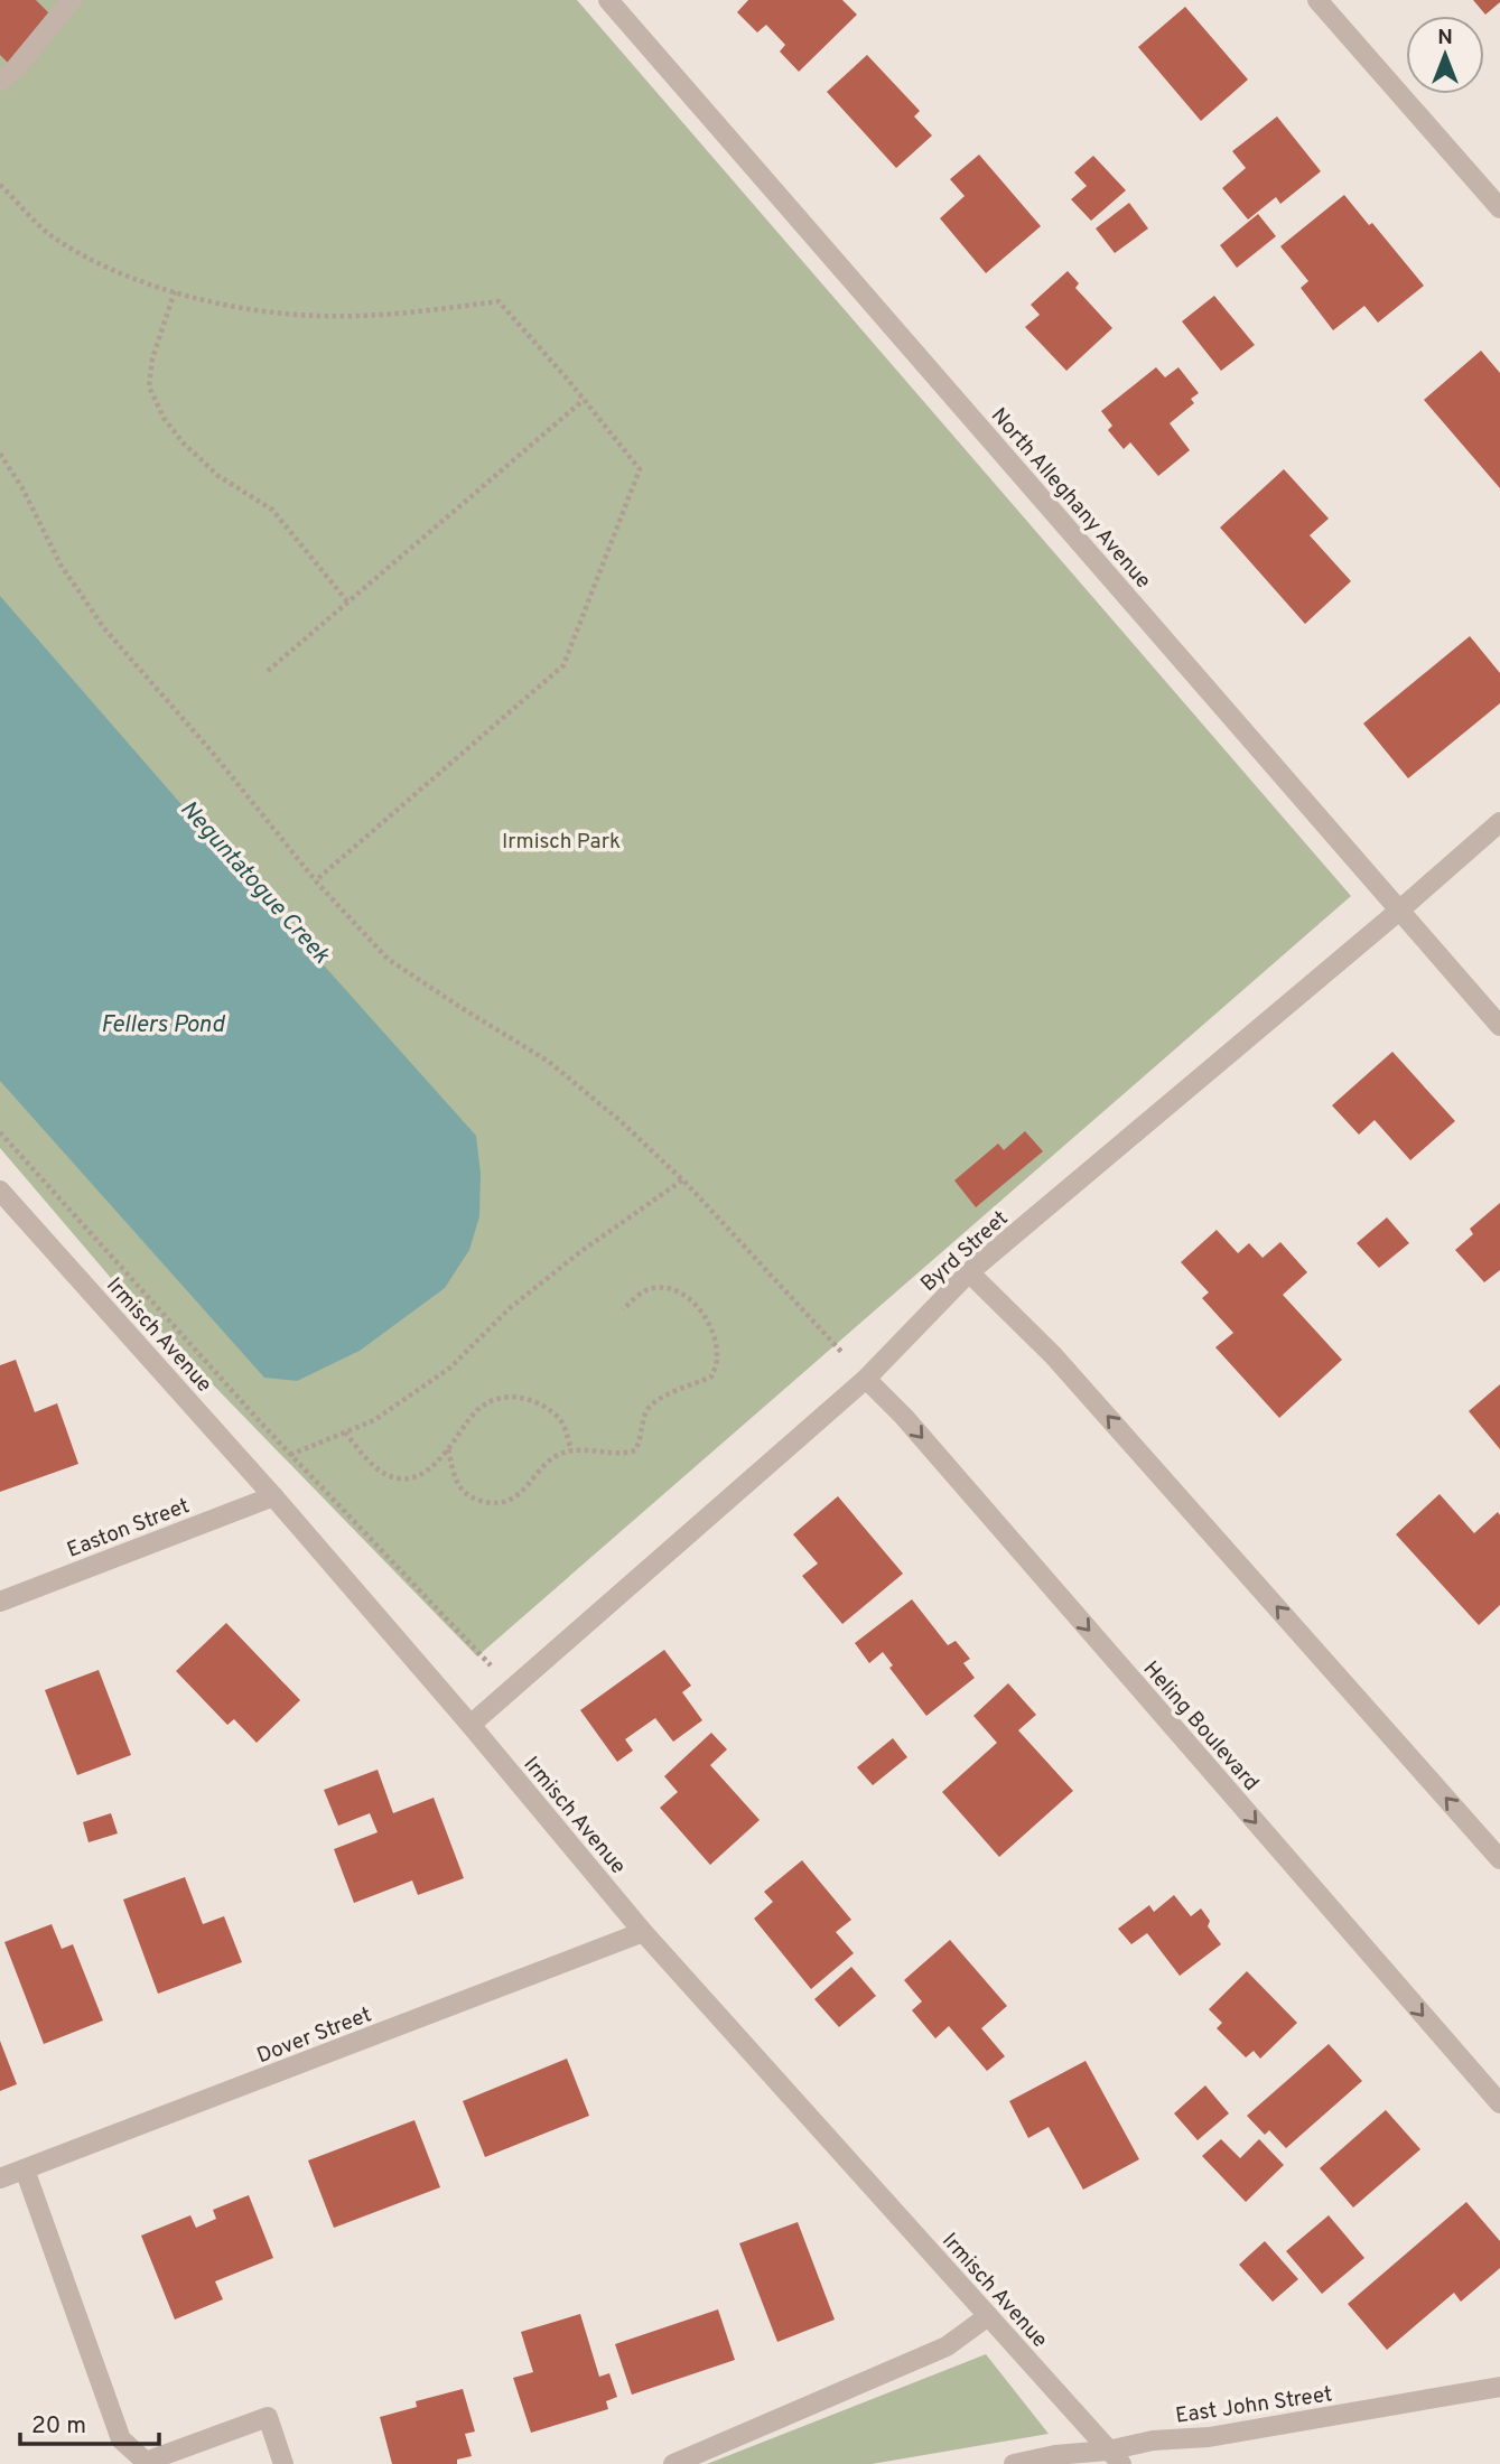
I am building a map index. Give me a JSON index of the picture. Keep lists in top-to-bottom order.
{
  "streets": {
    "street": [
      "North Alleghany Avenue",
      "Byrd Street",
      "Irmisch Avenue",
      "Easton Street",
      "Heling Boulevard",
      "Dover Street",
      "East John Street"
    ]
  },
  "crossings": [
    ["North Alleghany Avenue", "Byrd Street"],
    ["Byrd Street", "Irmisch Avenue"],
    ["Byrd Street", "Heling Boulevard"],
    ["Irmisch Avenue", "Easton Street"],
    ["Irmisch Avenue", "Dover Street"],
    ["Irmisch Avenue", "East John Street"]
  ],
  "water": ["Neguntatogue Creek", "Fellers Pond"],
  "parks": ["Irmisch Park"],
  "scale_bar": "20 m",
  "north": "top"
}
